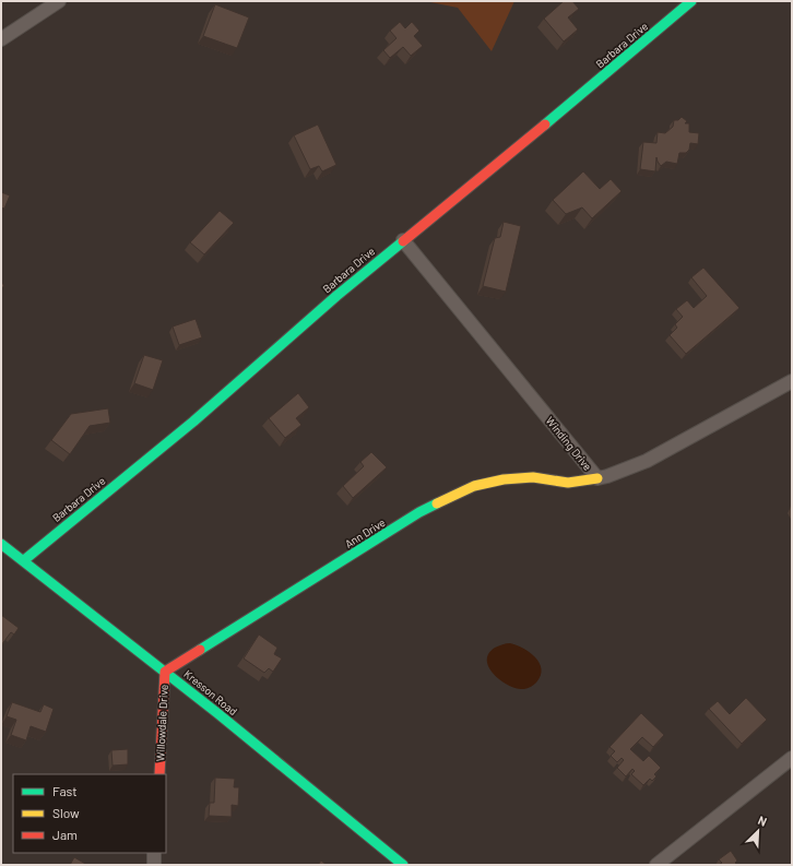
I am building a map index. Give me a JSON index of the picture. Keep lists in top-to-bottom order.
{
  "streets": {
    "street": [
      "Barbara Drive",
      "Winding Drive",
      "Ann Drive",
      "Kresson Road",
      "Willowdale Drive"
    ]
  },
  "crossings": [
    ["Barbara Drive", "Winding Drive"],
    ["Barbara Drive", "Kresson Road"],
    ["Winding Drive", "Ann Drive"],
    ["Ann Drive", "Kresson Road"],
    ["Ann Drive", "Willowdale Drive"],
    ["Kresson Road", "Willowdale Drive"]
  ],
  "legend": ["Fast", "Slow", "Jam"],
  "north": "top right"
}
